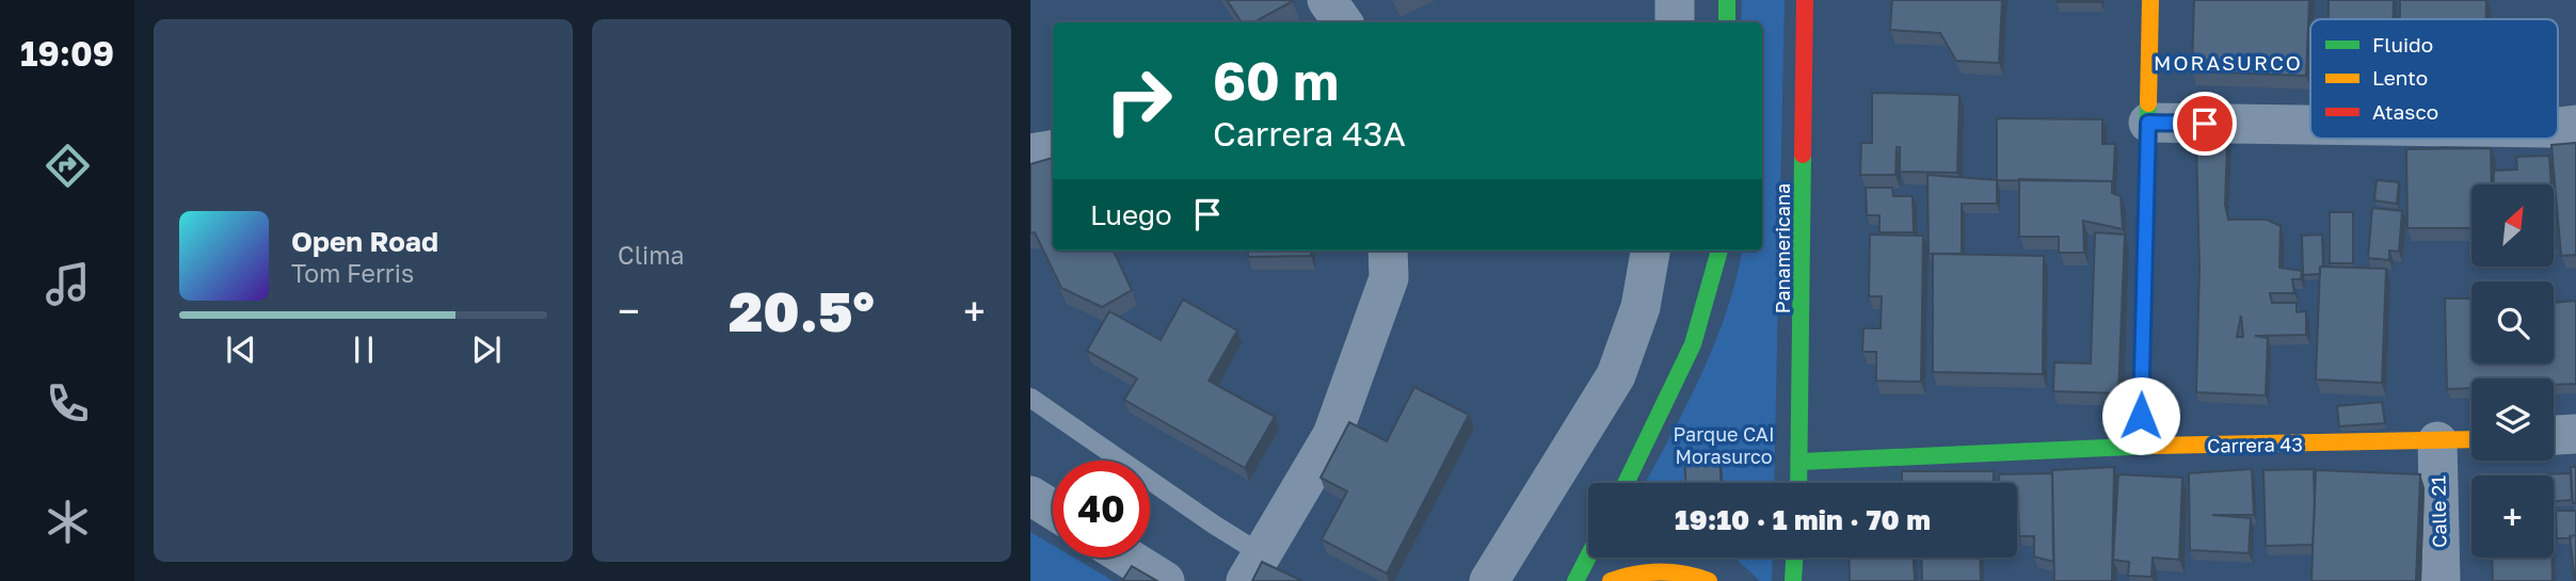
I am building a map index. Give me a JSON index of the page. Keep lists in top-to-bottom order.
{
  "streets": {
    "street": ["Panamericana", "Carrera 43", "Calle 21"]
  },
  "crossings": [
    ["Panamericana", "Carrera 43"],
    ["Carrera 43", "Calle 21"]
  ],
  "districts": ["MORASURCO"],
  "parks": ["Parque CAI Morasurco"],
  "legend": ["Fluido", "Lento", "Atasco"],
  "north": "top right",
  "page": {
    "tabs": "19:09",
    "tile": "Clima",
    "turn": ["60 m", "Carrera 43A"],
    "then": "Luego",
    "map_buttons": "+",
    "song": ["Open Road", "Tom Ferris"],
    "heat": ["−", "20.5°", "+"],
    "limit": "40",
    "trip": "19:10 · 1 min · 70 m"
  }
}
